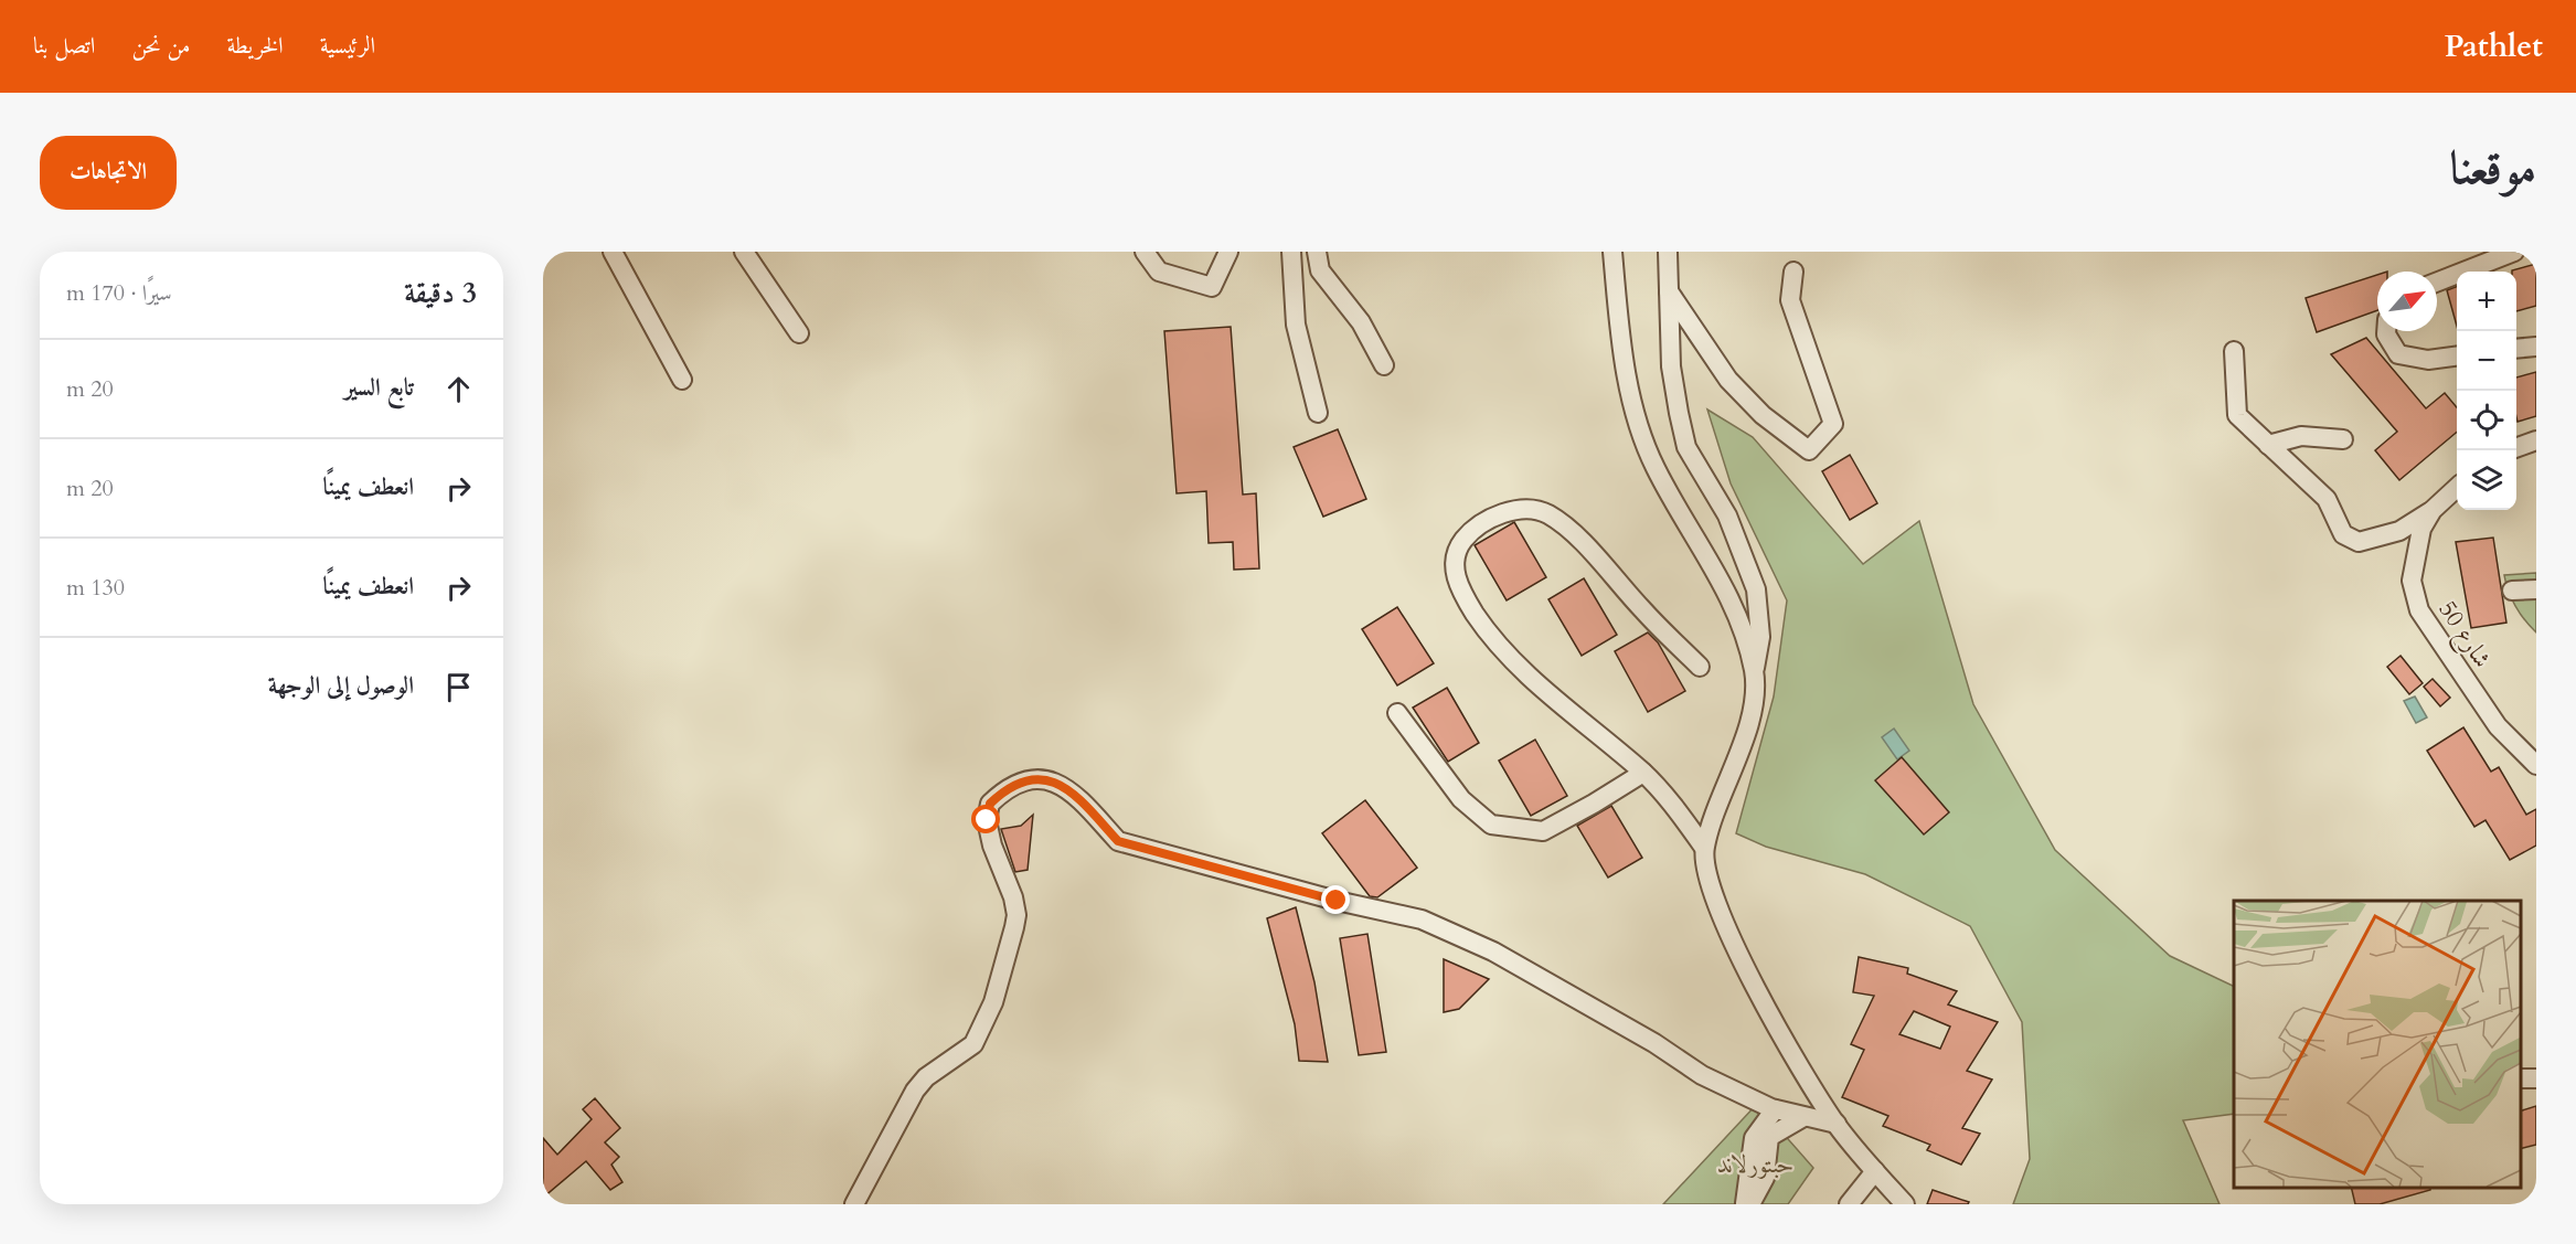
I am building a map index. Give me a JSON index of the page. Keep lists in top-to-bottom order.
{
  "streets": {
    "street": ["شارع 50"]
  },
  "parks": ["حبتورلاند"],
  "north": "top right",
  "page": {
    "header": "Pathlet",
    "nav": [
      "الرئيسية",
      "الخريطة",
      "من نحن",
      "اتصل بنا"
    ],
    "title": "موقعنا",
    "buttons": "الاتجاهات",
    "heading": ["3 دقيقة", "سيرًا · 170 m"],
    "map_buttons": ["+", "−"],
    "list": [
      ["تابع السير", "20 m"],
      ["انعطف يمينًا", "20 m"],
      ["انعطف يمينًا", "130 m"],
      "الوصول إلى الوجهة"
    ]
  }
}
